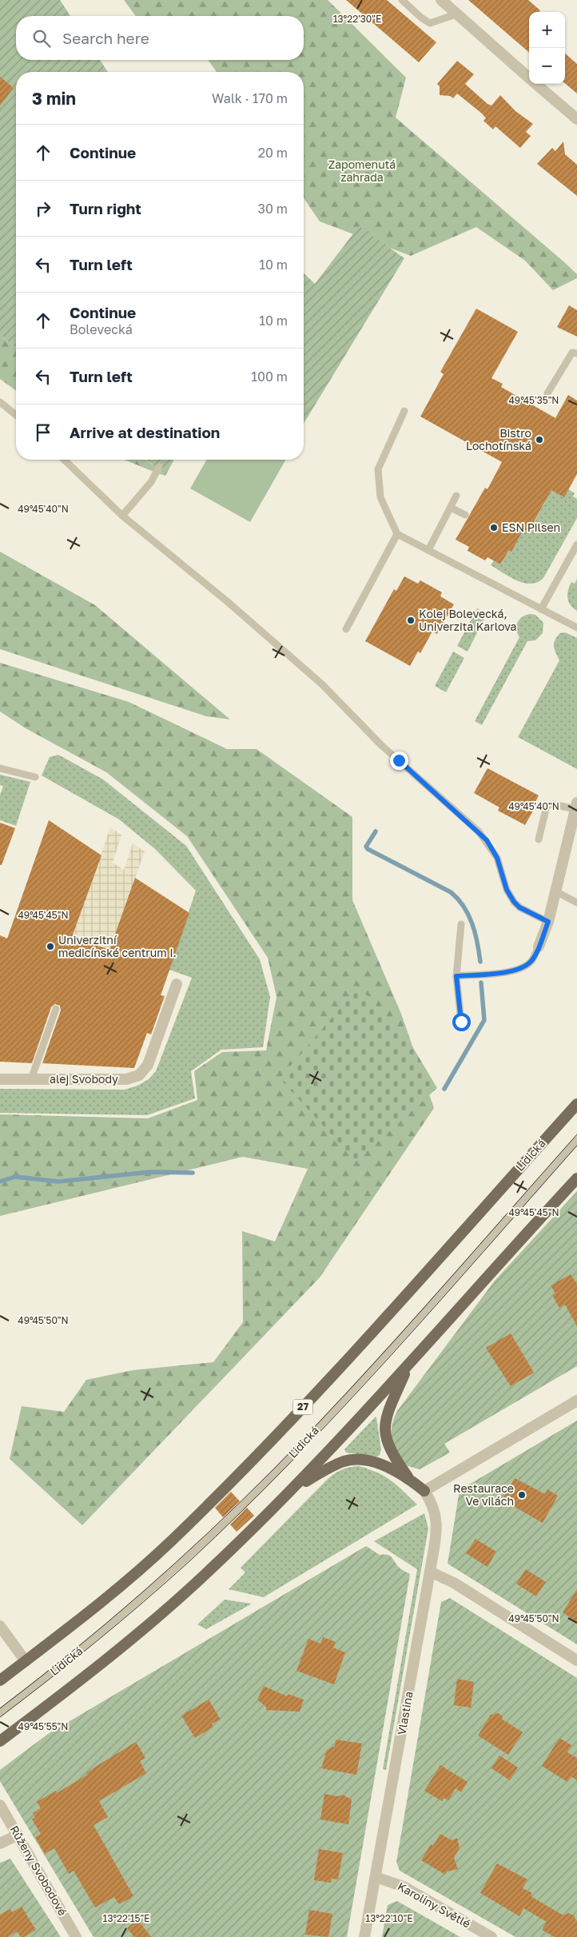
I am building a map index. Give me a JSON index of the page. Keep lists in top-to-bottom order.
{
  "streets": {
    "main road": ["Lidická", "27"],
    "street": [
      "alej Svobody",
      "Vlastina",
      "Růženy Svobodové",
      "Karoliny Světlé"
    ]
  },
  "crossings": [
    ["Vlastina", "Karoliny Světlé"]
  ],
  "parks": ["Zapomenutá zahrada"],
  "places": [
    "Bistro Lochotínská",
    "ESN Pilsen",
    "Kolej Bolevecká, Univerzita Karlova",
    "Univerzitní medicínské centrum I.",
    "Restaurace Ve vilách"
  ],
  "page": {
    "map_buttons": ["+", "−"],
    "search": "Search here",
    "heading": ["3 min", "Walk · 170 m"],
    "list": [
      ["Continue", "20 m"],
      ["Turn right", "30 m"],
      ["Turn left", "10 m"],
      ["Continue", "Bolevecká", "10 m"],
      ["Turn left", "100 m"],
      "Arrive at destination"
    ]
  },
  "coordinates": [
    "13°22'30\"E",
    "49°45'35\"N",
    "49°45'40\"N",
    "49°45'45\"N",
    "49°45'50\"N",
    "49°45'55\"N",
    "13°22'15\"E",
    "13°22'10\"E"
  ]
}
